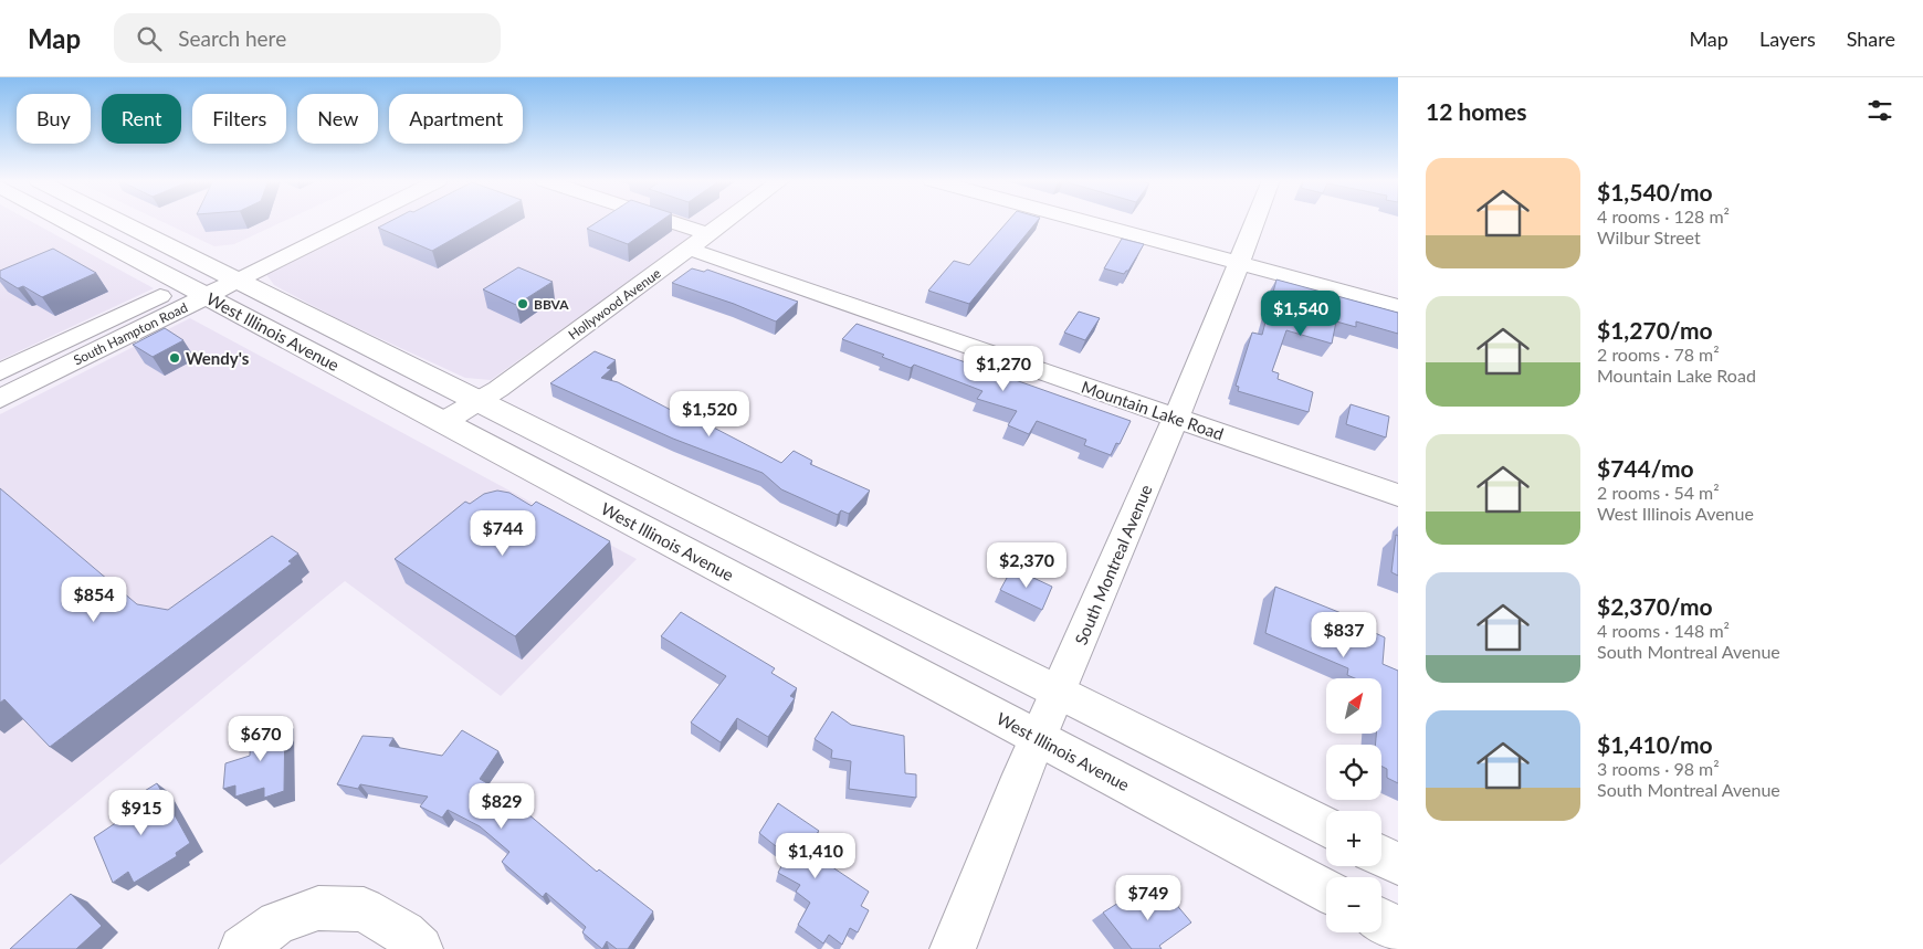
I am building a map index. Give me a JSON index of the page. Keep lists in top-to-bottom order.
{
  "streets": {
    "main road": [
      "Hollywood Avenue",
      "West Illinois Avenue",
      "South Hampton Road",
      "Mountain Lake Road",
      "South Montreal Avenue"
    ]
  },
  "crossings": [
    ["Hollywood Avenue", "West Illinois Avenue"],
    ["Hollywood Avenue", "Mountain Lake Road"],
    ["West Illinois Avenue", "South Hampton Road"],
    ["West Illinois Avenue", "South Montreal Avenue"],
    ["Mountain Lake Road", "South Montreal Avenue"]
  ],
  "places": ["BBVA", "Wendy's"],
  "north": "top right",
  "page": {
    "header": "Map",
    "search": "Search here",
    "nav": ["Map", "Layers", "Share"],
    "heading": "12 homes",
    "chip": [
      "Buy",
      "Rent",
      "Filters",
      "New",
      "Apartment"
    ],
    "list": [
      {
        "name": "$1,540/mo",
        "note": "4 rooms · 128 m² · Wilbur Street"
      },
      {
        "name": "$1,270/mo",
        "note": "2 rooms · 78 m² · Mountain Lake Road"
      },
      {
        "name": "$744/mo",
        "note": "2 rooms · 54 m² · West Illinois Avenue"
      },
      {
        "name": "$2,370/mo",
        "note": "4 rooms · 148 m² · South Montreal Avenue"
      },
      {
        "name": "$1,410/mo",
        "note": "3 rooms · 98 m² · South Montreal Avenue"
      }
    ],
    "price": [
      "$1,540",
      "$1,270",
      "$1,520",
      "$744",
      "$2,370",
      "$854",
      "$837",
      "$670",
      "$829",
      "$915",
      "$1,410",
      "$749"
    ],
    "map_buttons": ["+", "−"]
  }
}
